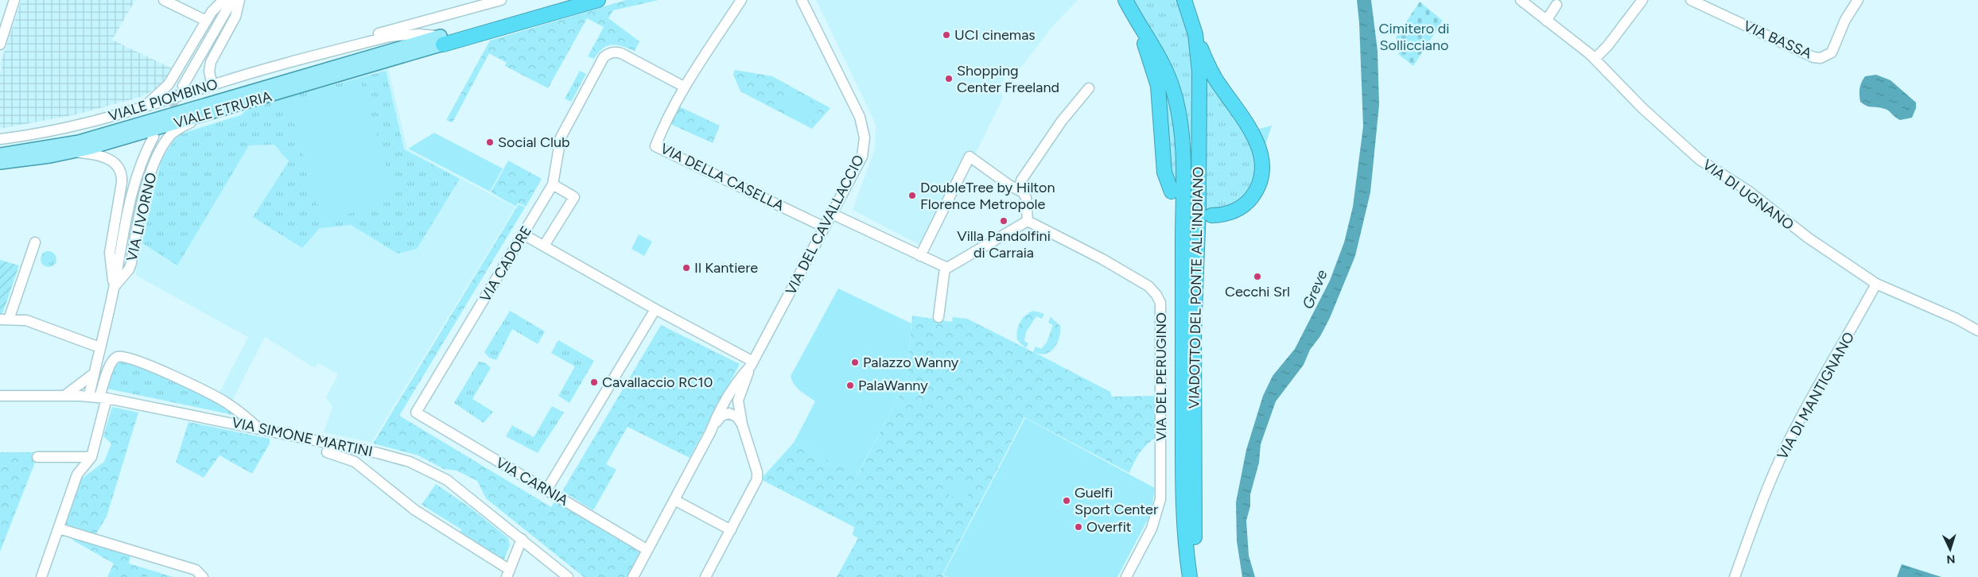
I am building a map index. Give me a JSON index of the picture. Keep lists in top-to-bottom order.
{
  "streets": {
    "highway": ["VIADOTTO DEL PONTE ALL'INDIANO"],
    "main road": ["VIALE ETRURIA"],
    "street": [
      "VIA BASSA",
      "VIALE PIOMBINO",
      "VIA DELLA CASELLA",
      "VIA DI UGNANO",
      "VIA LIVORNO",
      "VIA DEL CAVALLACCIO",
      "VIA CADORE",
      "VIA DEL PERUGINO",
      "VIA DI MANTIGNANO",
      "VIA SIMONE MARTINI",
      "VIA CARNIA"
    ]
  },
  "crossings": [
    ["VIALE PIOMBINO", "VIALE ETRURIA"],
    ["VIALE ETRURIA", "VIA LIVORNO"],
    ["VIA DELLA CASELLA", "VIA DEL CAVALLACCIO"],
    ["VIA DI UGNANO", "VIA DI MANTIGNANO"],
    ["VIA LIVORNO", "VIA SIMONE MARTINI"],
    ["VIA DEL CAVALLACCIO", "VIA CARNIA"],
    ["VIA CADORE", "VIA CARNIA"]
  ],
  "water": ["Greve"],
  "parks": ["Cimitero di Sollicciano"],
  "places": [
    "UCI cinemas",
    "Shopping Center Freeland",
    "Social Club",
    "DoubleTree by Hilton Florence Metropole",
    "Villa Pandolfini di Carraia",
    "Il Kantiere",
    "Cecchi Srl",
    "Palazzo Wanny",
    "Cavallaccio RC10",
    "PalaWanny",
    "Guelfi Sport Center",
    "Overfit"
  ],
  "north": "bottom"
}
